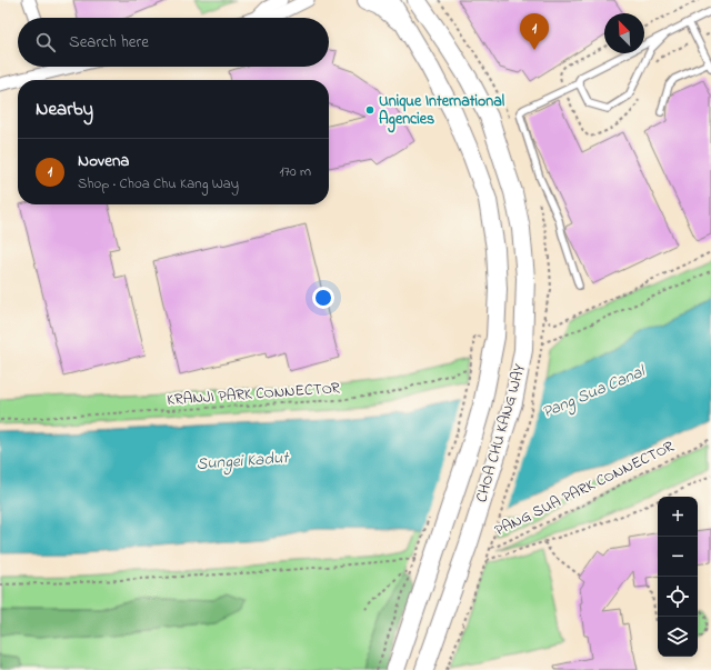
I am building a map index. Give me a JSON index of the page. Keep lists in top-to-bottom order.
{
  "streets": {
    "main road": ["CHOA CHU KANG WAY"],
    "path": ["KRANJI PARK CONNECTOR", "PANG SUA PARK CONNECTOR"]
  },
  "water": ["Pang Sua Canal", "Sungei Kadut"],
  "places": ["Unique International Agencies"],
  "north": "top left",
  "page": {
    "pins": "1",
    "search": "Search here",
    "heading": "Nearby",
    "list": [
      {
        "mark": "1",
        "name": "Novena",
        "note": "Shop · Choa Chu Kang Way",
        "value": "170 m"
      }
    ],
    "map_buttons": ["+", "−"]
  }
}
